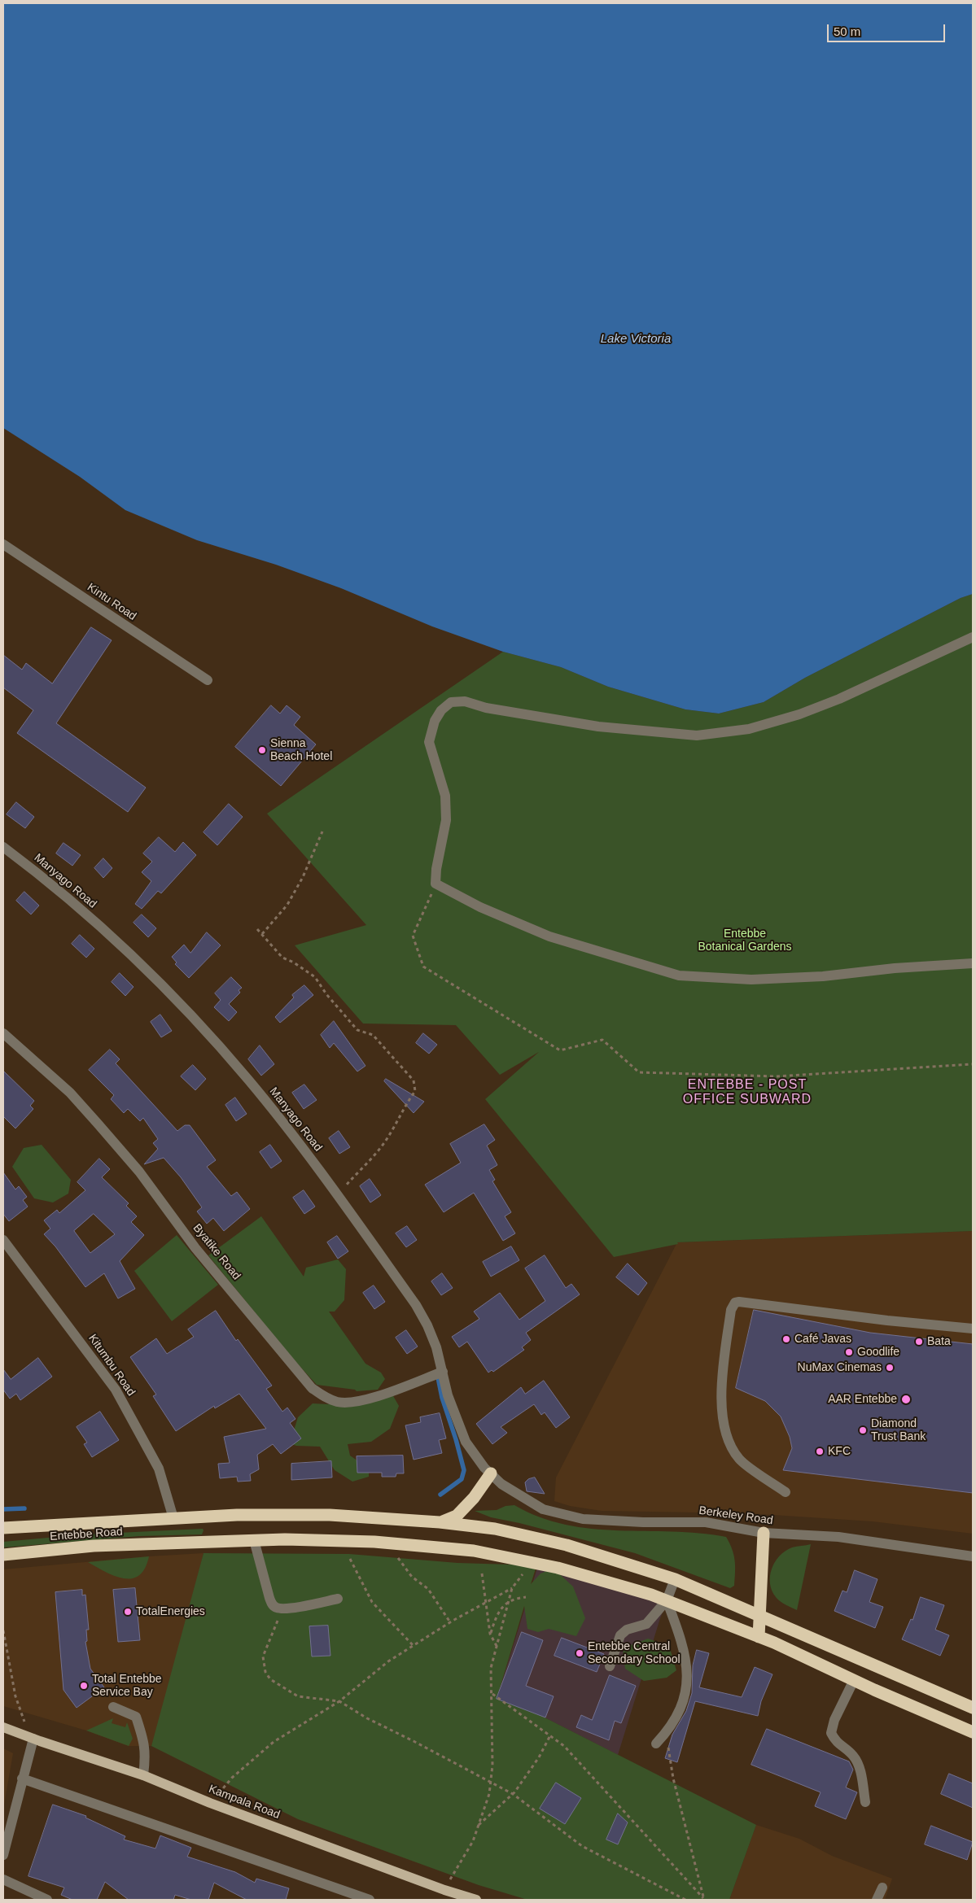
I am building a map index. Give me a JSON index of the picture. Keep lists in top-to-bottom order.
{
  "streets": {
    "highway": ["Entebbe Road"],
    "main road": ["Kampala Road"],
    "street": [
      "Kintu Road",
      "Manyago Road",
      "Byatike Road",
      "Kitumbu Road",
      "Berkeley Road"
    ]
  },
  "crossings": [
    ["Manyago Road", "Byatike Road"],
    ["Manyago Road", "Berkeley Road"]
  ],
  "districts": ["ENTEBBE - POST OFFICE SUBWARD"],
  "water": ["Lake Victoria"],
  "parks": ["Entebbe Botanical Gardens"],
  "places": [
    "Sienna Beach Hotel",
    "Café Javas",
    "Bata",
    "Goodlife",
    "NuMax Cinemas",
    "AAR Entebbe",
    "Diamond Trust Bank",
    "KFC",
    "TotalEnergies",
    "Entebbe Central Secondary School",
    "Total Entebbe Service Bay"
  ],
  "scale_bar": "50 m"
}
